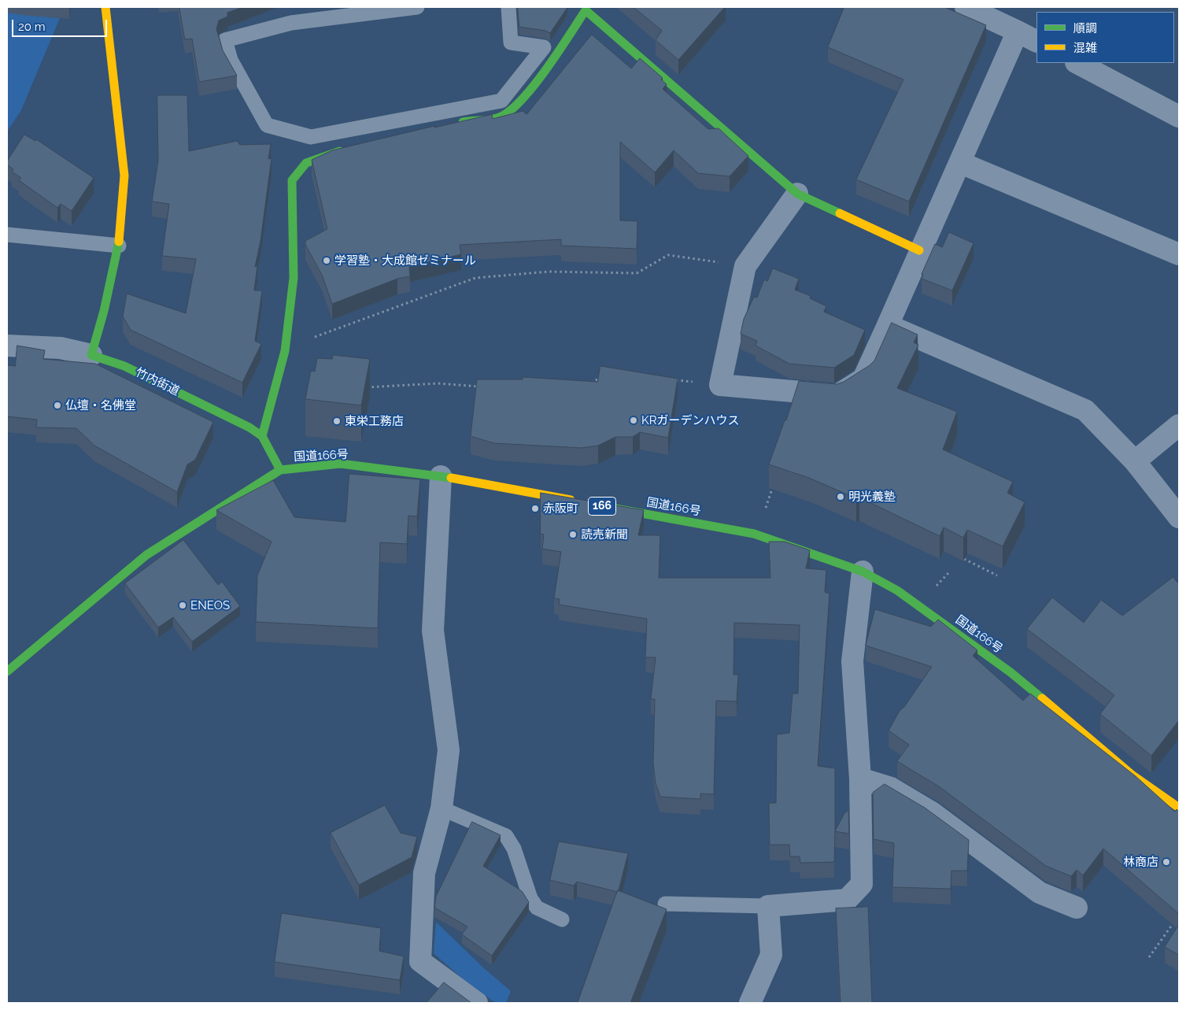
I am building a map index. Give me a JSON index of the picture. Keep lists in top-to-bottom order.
{
  "streets": {
    "main road": ["竹内街道", "国道166号", "166"]
  },
  "crossings": [
    ["竹内街道", "国道166号"]
  ],
  "places": [
    "学習塾・大成館ゼミナール",
    "仏壇・名佛堂",
    "KRガーデンハウス",
    "東栄工務店",
    "明光義塾",
    "赤阪町",
    "読売新聞",
    "ENEOS",
    "林商店"
  ],
  "legend": ["順調", "混雑"],
  "scale_bar": "20 m"
}
